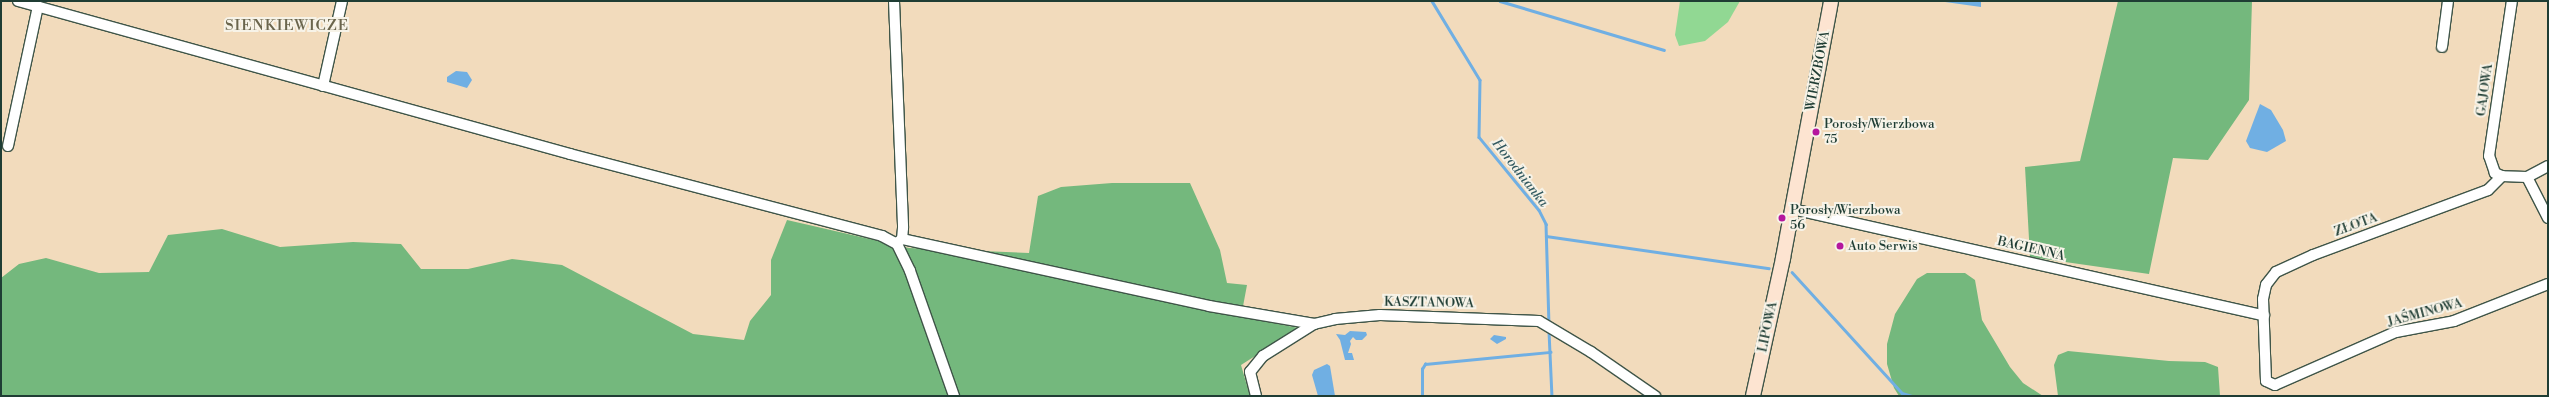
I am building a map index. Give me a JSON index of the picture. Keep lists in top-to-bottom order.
{
  "streets": {
    "street": [
      "WIERZBOWA",
      "GAJOWA",
      "ZŁOTA",
      "BAGIENNA",
      "KASZTANOWA",
      "JAŚMINOWA",
      "LIPOWA"
    ]
  },
  "crossings": [
    ["WIERZBOWA", "BAGIENNA"],
    ["WIERZBOWA", "LIPOWA"],
    ["GAJOWA", "ZŁOTA"],
    ["ZŁOTA", "BAGIENNA"],
    ["ZŁOTA", "JAŚMINOWA"]
  ],
  "districts": ["SIENKIEWICZE"],
  "water": ["Horodnianka"],
  "places": ["Porosły/Wierzbowa 75", "Porosły/Wierzbowa 56", "Auto Serwis"]
}
